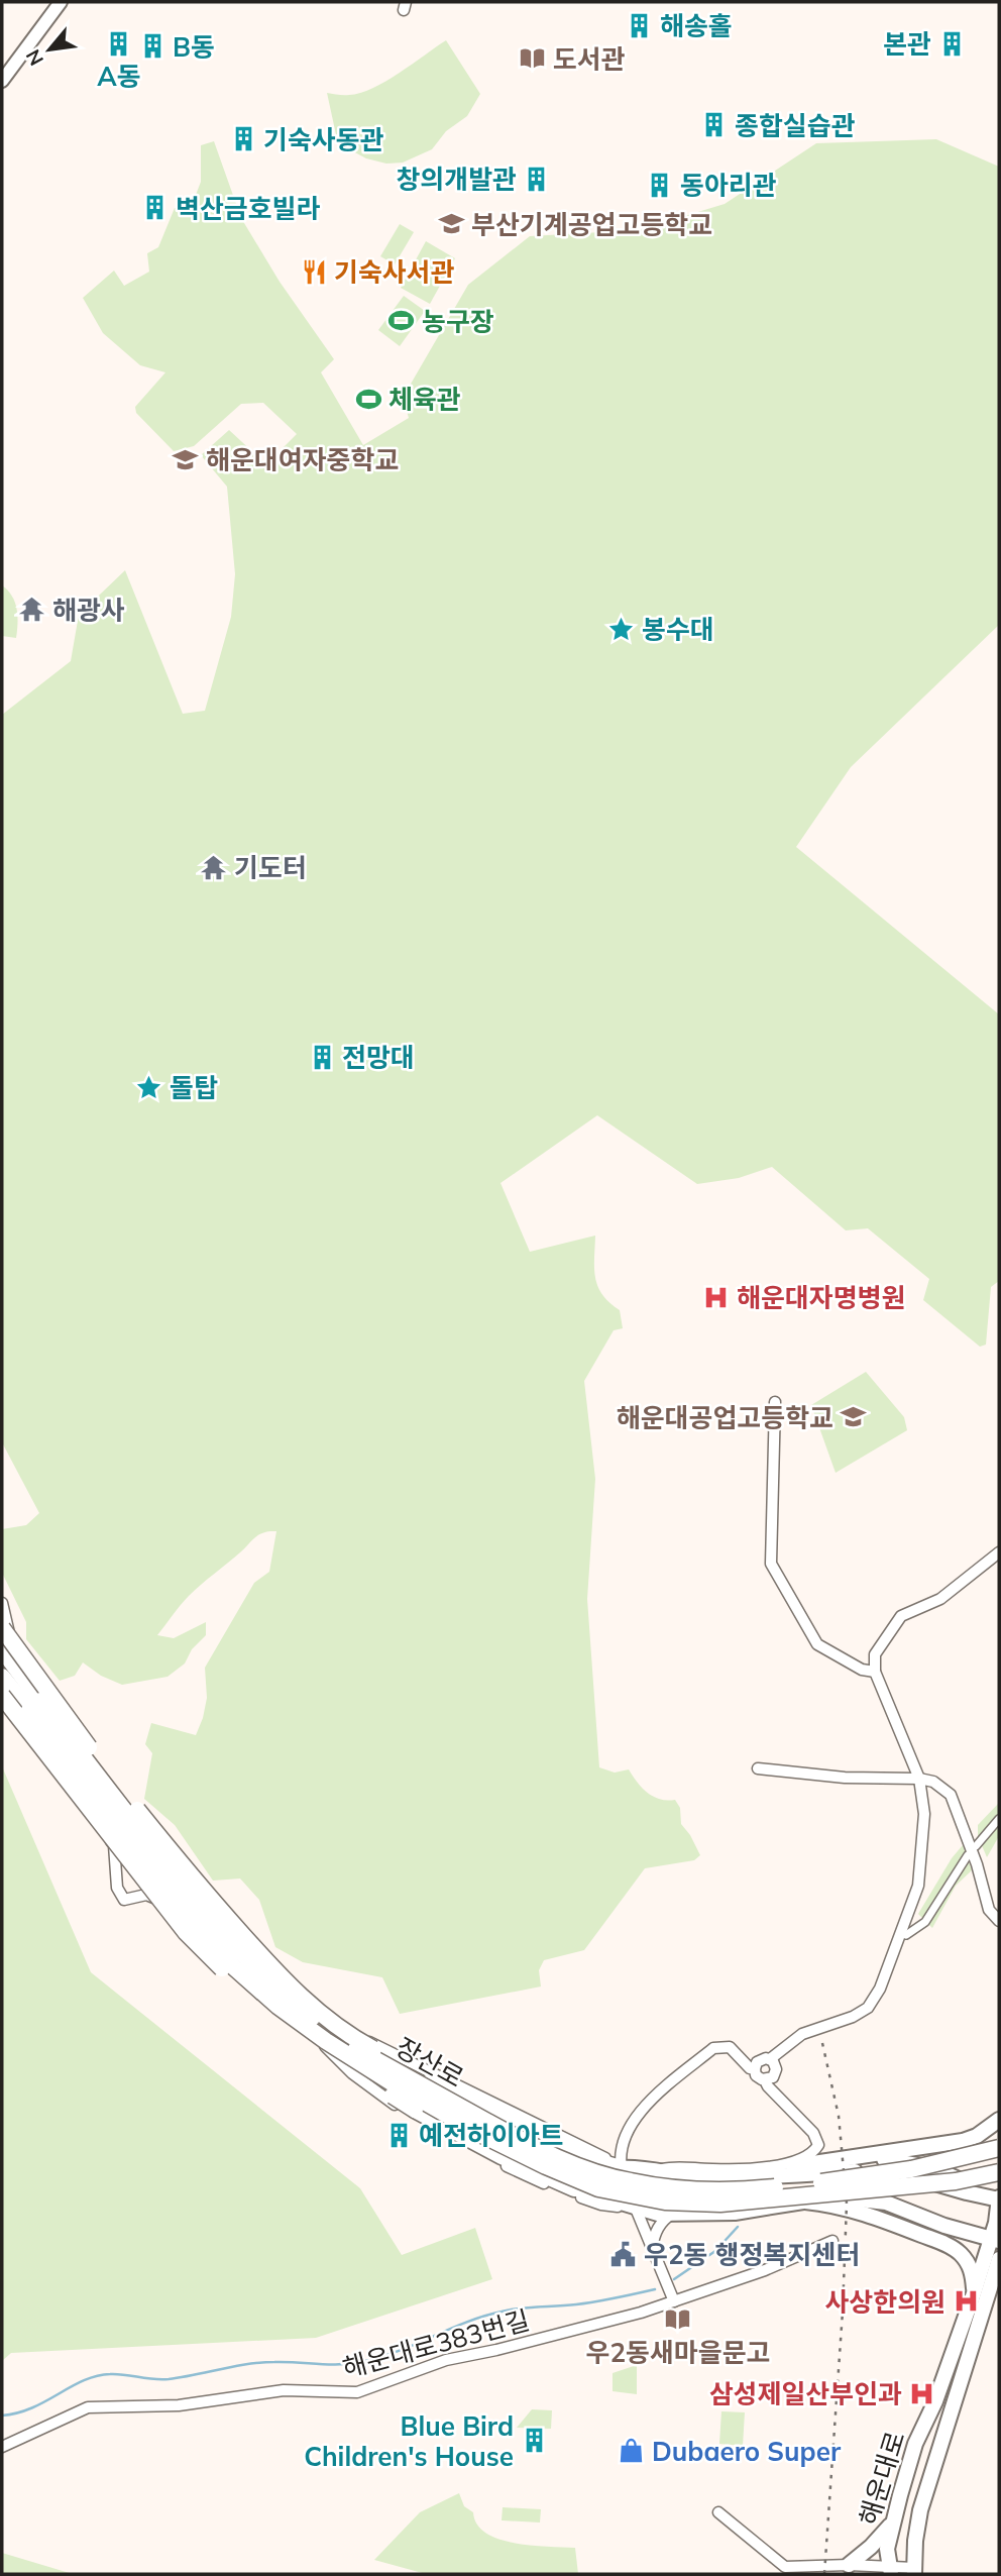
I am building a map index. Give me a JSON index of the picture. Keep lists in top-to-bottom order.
{
  "streets": {
    "highway": ["장산로"],
    "main road": ["해운대로"],
    "street": ["해운대로383번길"]
  },
  "places": {
    "building": [
      "해송홀",
      "A동",
      "본관",
      "B동",
      "종합실습관",
      "기숙사동관",
      "창의개발관",
      "동아리관",
      "벽산금호빌라",
      "전망대",
      "예전하이아트",
      "Blue Bird Children's House"
    ],
    "library": ["도서관", "우2동새마을문고"],
    "school or university": ["부산기계공업고등학교", "해운대여자중학교", "해운대공업고등학교"],
    "restaurant": ["기숙사서관"],
    "sports": ["농구장", "체육관"],
    "temple": ["해광사", "기도터"],
    "place": ["봉수대", "돌탑"],
    "hospital": ["해운대자명병원", "사상한의원", "삼성제일산부인과"],
    "public building": ["우2동 행정복지센터"],
    "shop": ["Dubaero Super"]
  },
  "north": "bottom left"
}
